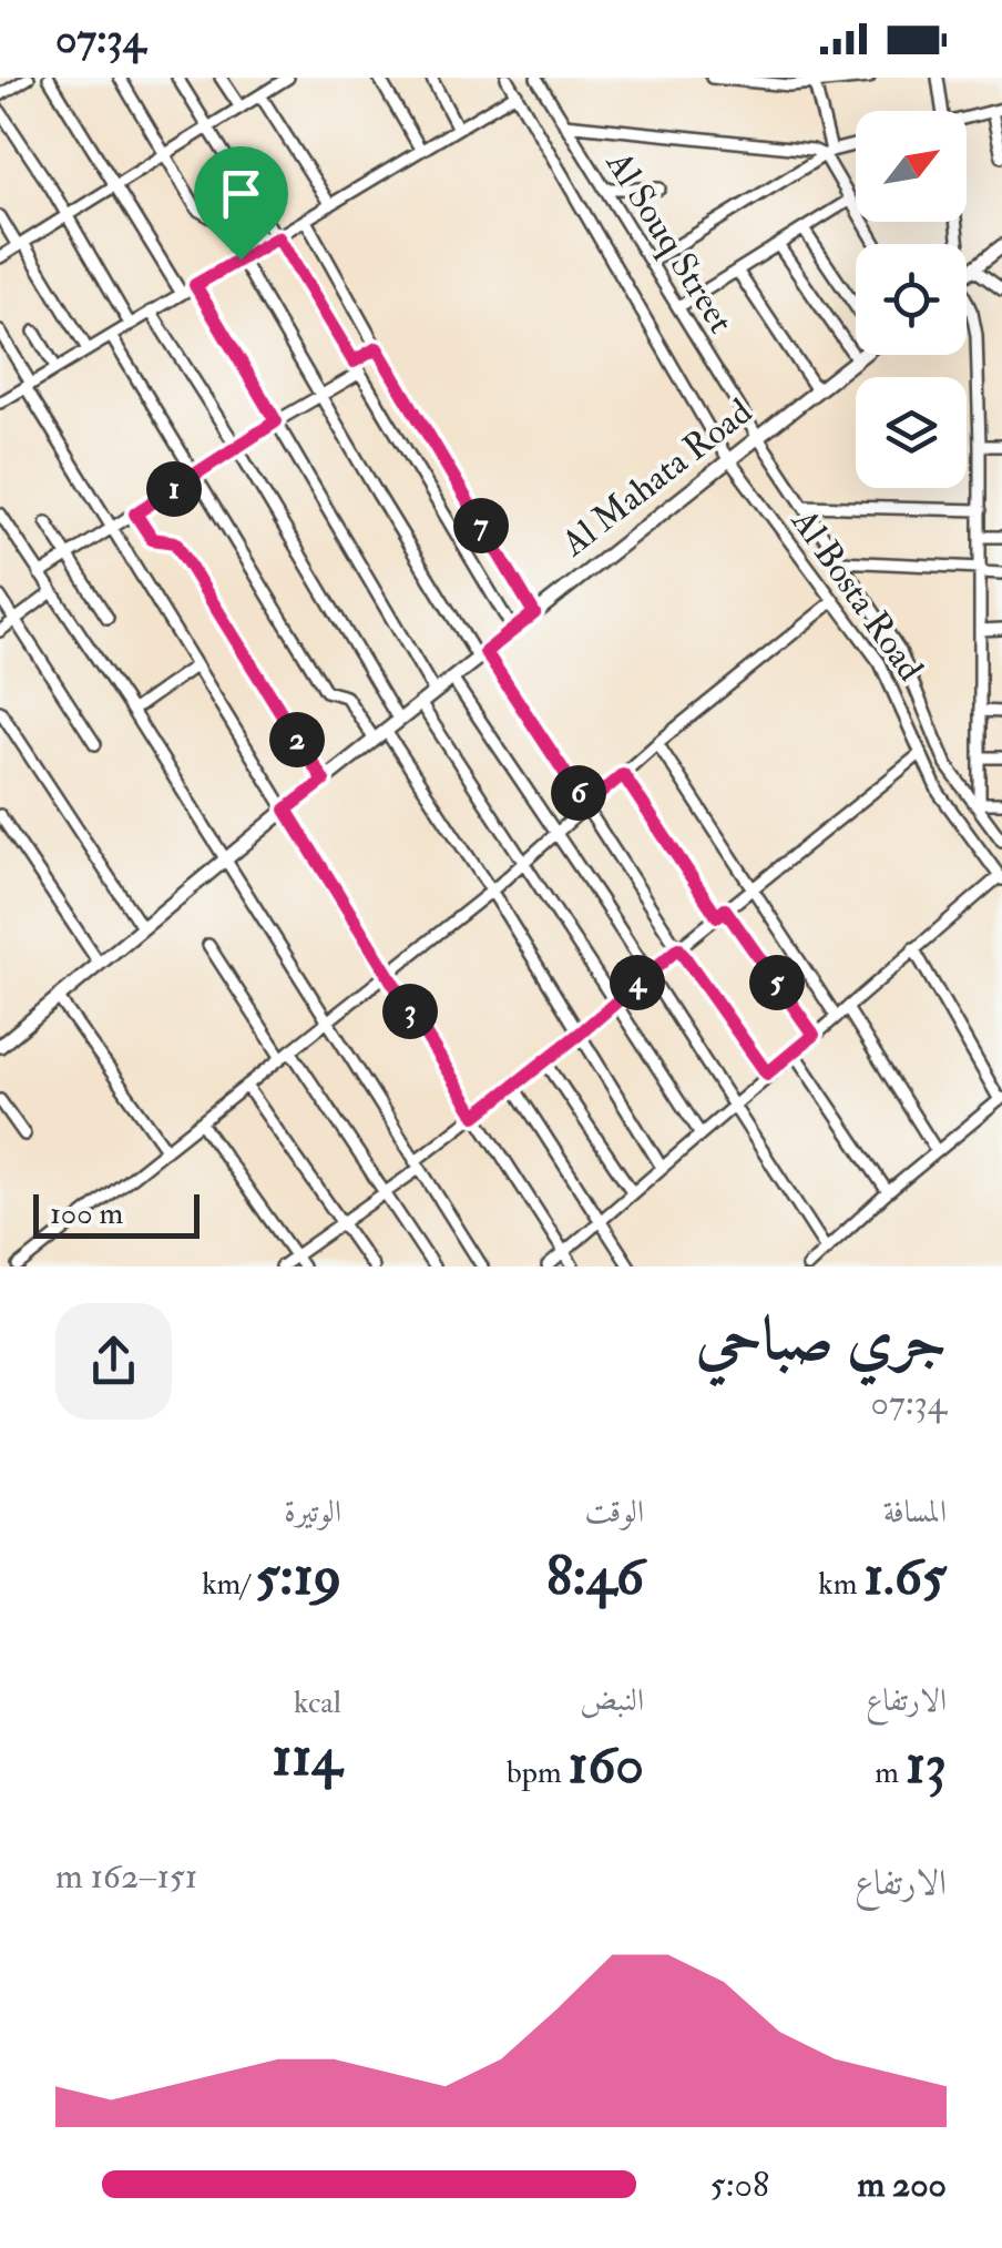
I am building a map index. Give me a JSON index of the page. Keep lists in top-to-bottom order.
{
  "streets": {
    "street": ["Al Souq Street", "Al Mahata Road", "Al Bosta Road"]
  },
  "crossings": [
    ["Al Souq Street", "Al Mahata Road"],
    ["Al Souq Street", "Al Bosta Road"],
    ["Al Mahata Road", "Al Bosta Road"]
  ],
  "scale_bar": "100 m",
  "north": "top right",
  "page": {
    "status": "07:34",
    "pins": [
      "1",
      "7",
      "2",
      "6",
      "4",
      "5",
      "3"
    ],
    "scale": "100 m",
    "heading": ["جري صباحي", "07:34"],
    "stats": [
      ["المسافة", "1.65 km"],
      ["الوقت", "8:46"],
      ["الوتيرة", "5:19 /km"],
      ["الارتفاع", "13 m"],
      ["النبض", "160 bpm"],
      ["kcal", "114"]
    ],
    "chart": ["الارتفاع", "151–162 m"],
    "list": [
      {
        "name": "200 m",
        "note": "5:08"
      }
    ]
  }
}
